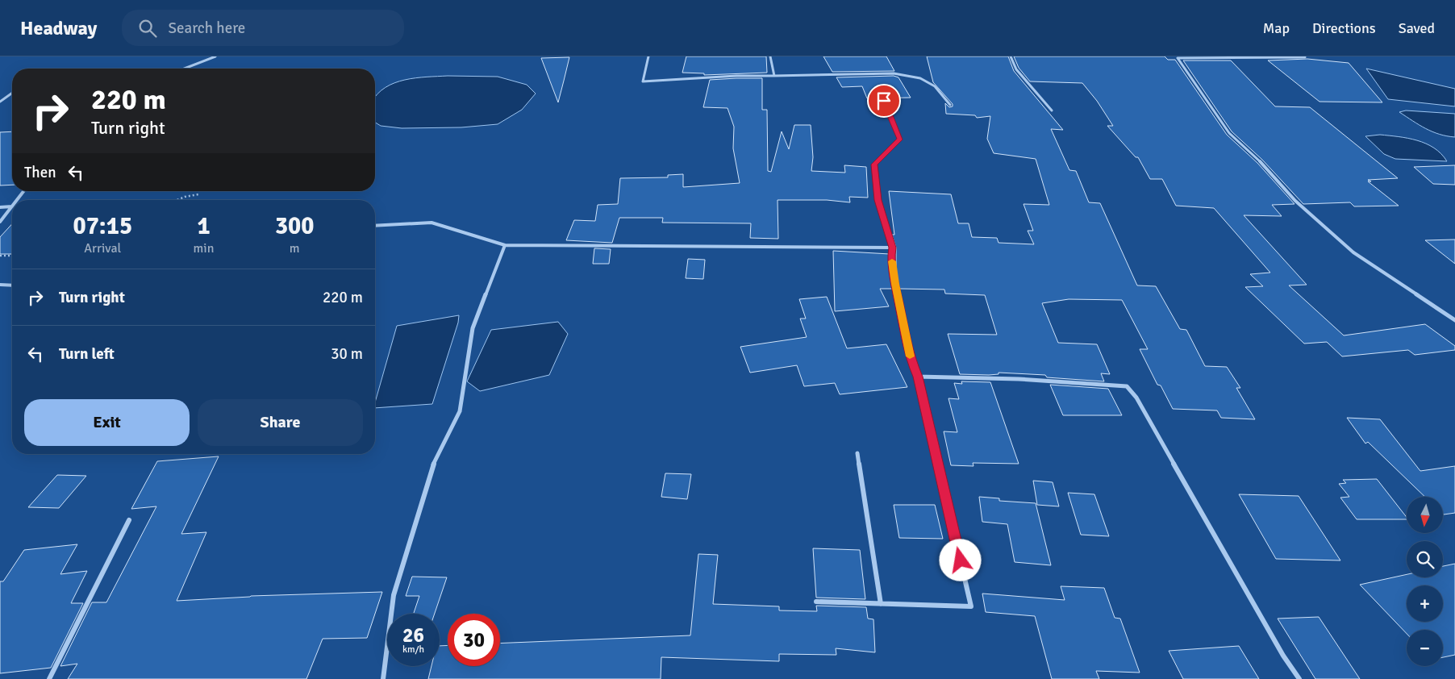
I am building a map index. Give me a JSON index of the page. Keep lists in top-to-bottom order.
{
  "north": "bottom",
  "page": {
    "header": "Headway",
    "search": "Search here",
    "nav": ["Map", "Directions", "Saved"],
    "turn": ["220 m", "Turn right"],
    "then": "Then",
    "eta": [
      "07:15",
      "Arrival",
      "1",
      "min",
      "300",
      "m"
    ],
    "list": [
      {
        "name": "Turn right",
        "value": "220 m"
      },
      {
        "name": "Turn left",
        "value": "30 m"
      }
    ],
    "buttons": ["Exit", "Share"],
    "map_buttons": ["+", "−"],
    "speed": "26 km/h",
    "limit": "30"
  }
}
